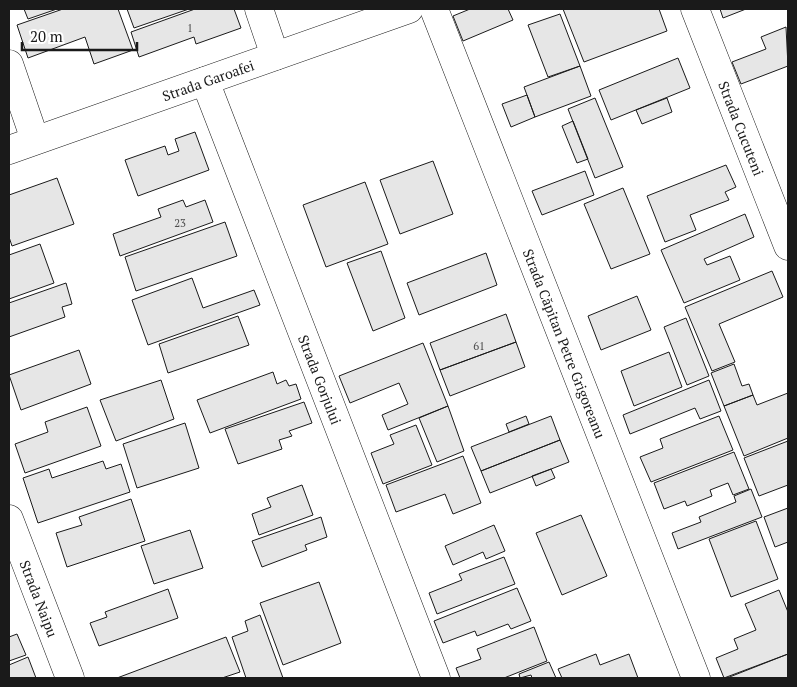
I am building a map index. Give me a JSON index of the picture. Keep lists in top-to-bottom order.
{
  "streets": {
    "street": [
      "Strada Garoafei",
      "Strada Cucuteni",
      "Strada Căpitan Petre Grigoreanu",
      "Strada Gorjului",
      "Strada Naipu"
    ]
  },
  "crossings": [
    ["Strada Garoafei", "Strada Gorjului"]
  ],
  "house_numbers": ["1", "23", "61"],
  "scale_bar": "20 m"
}
